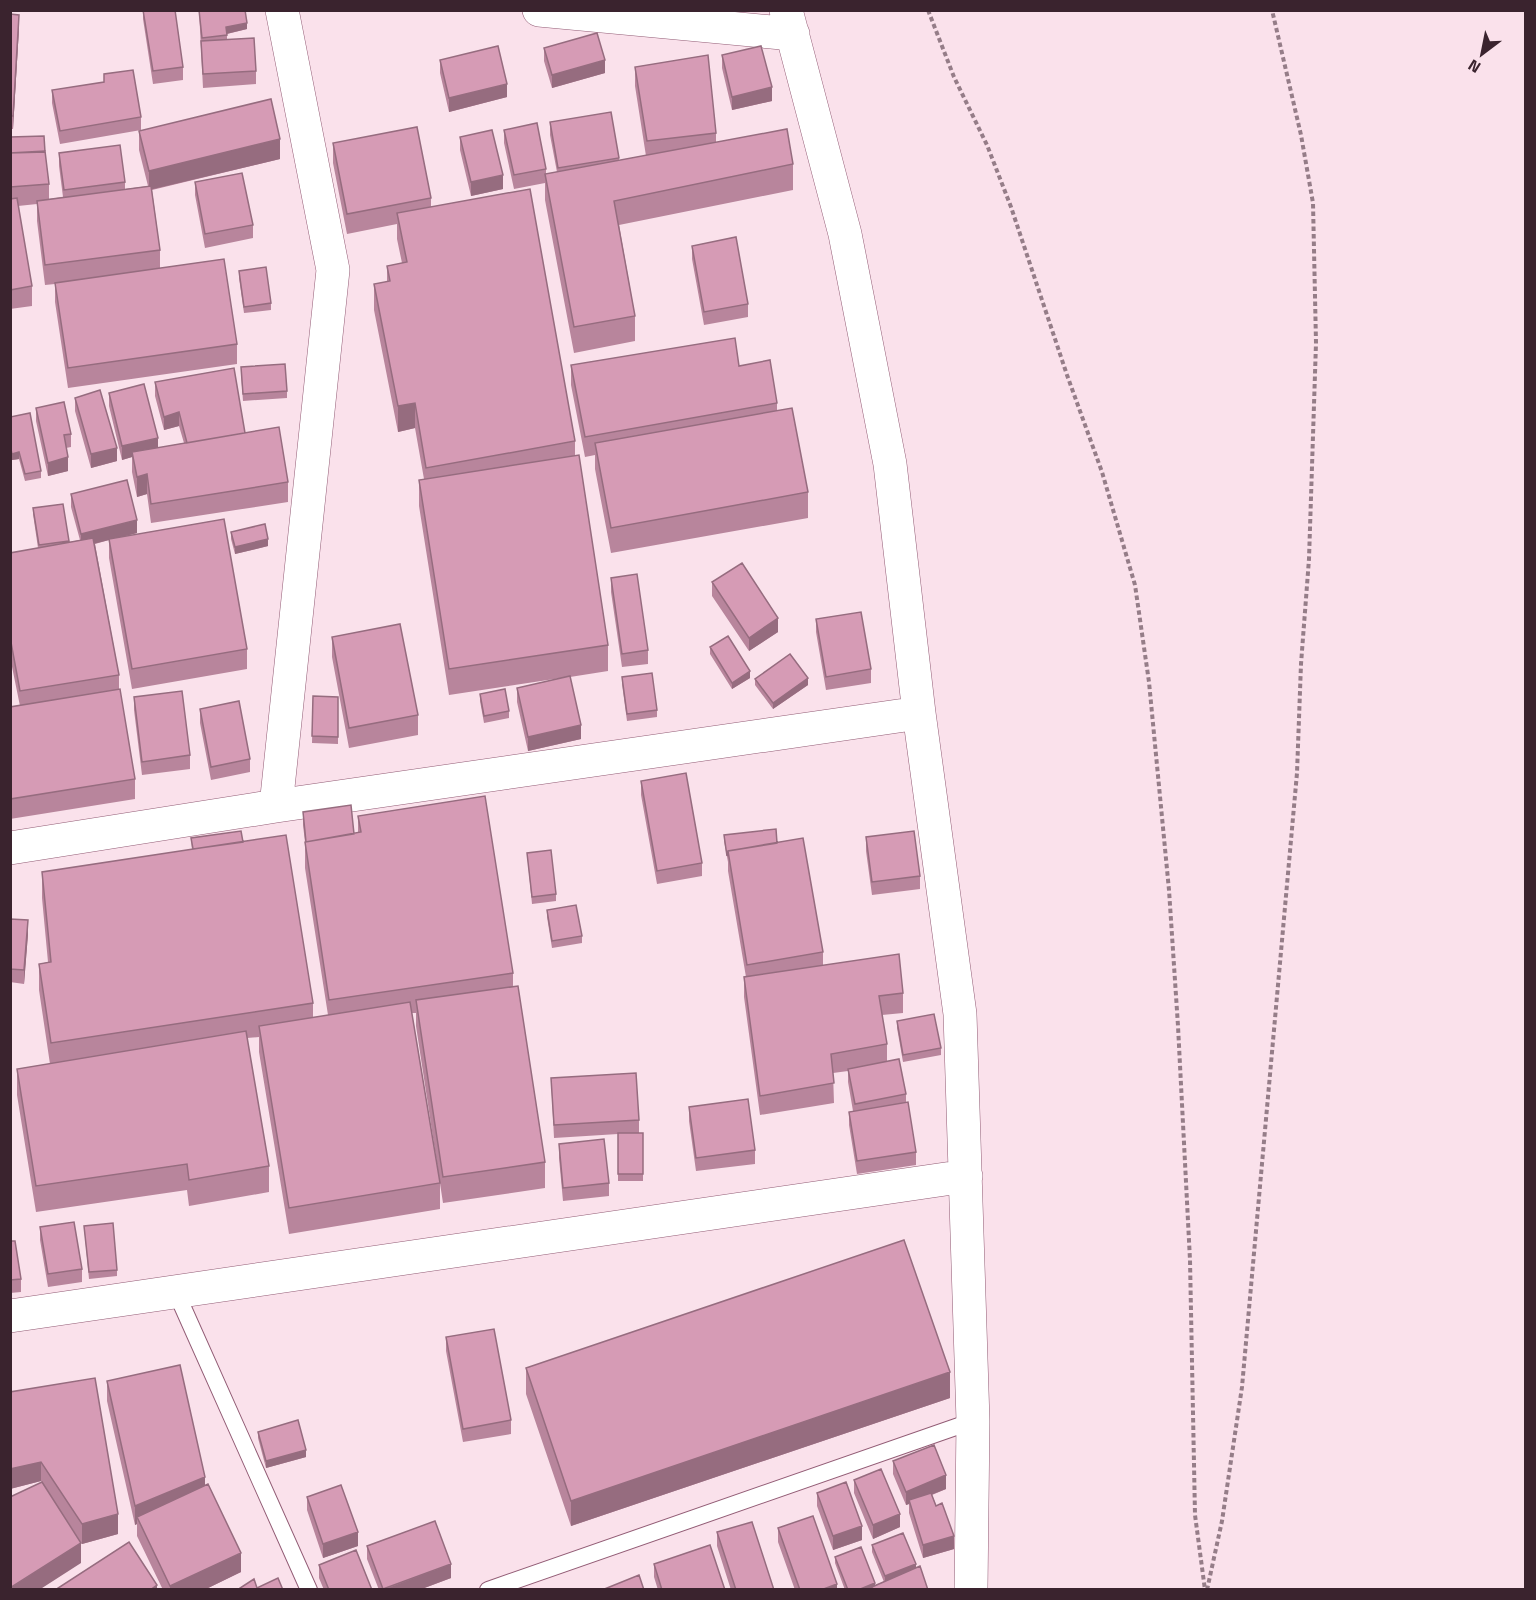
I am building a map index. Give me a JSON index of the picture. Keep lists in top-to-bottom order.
{
  "north": "bottom left"
}
